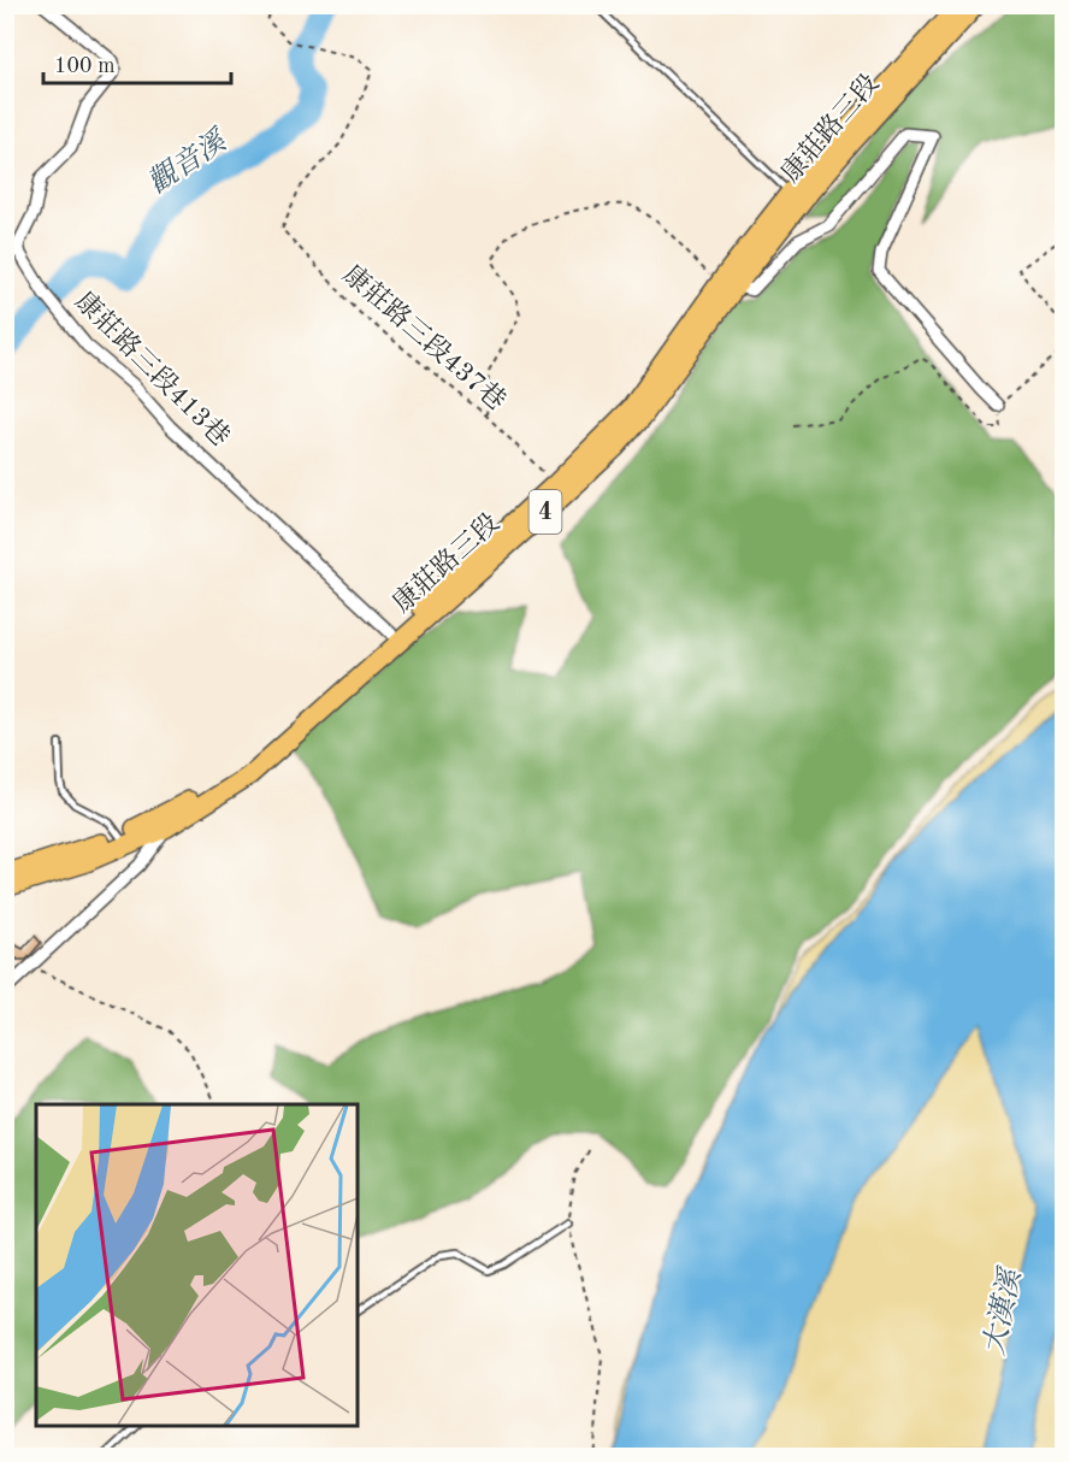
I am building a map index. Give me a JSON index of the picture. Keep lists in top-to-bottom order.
{
  "streets": {
    "main road": ["康莊路三段", "4"],
    "street": ["康莊路三段413巷"],
    "path": ["康莊路三段437巷"]
  },
  "crossings": [
    ["康莊路三段", "康莊路三段437巷"],
    ["康莊路三段", "康莊路三段413巷"]
  ],
  "water": ["觀音溪", "大漢溪"],
  "scale_bar": "100 m"
}
